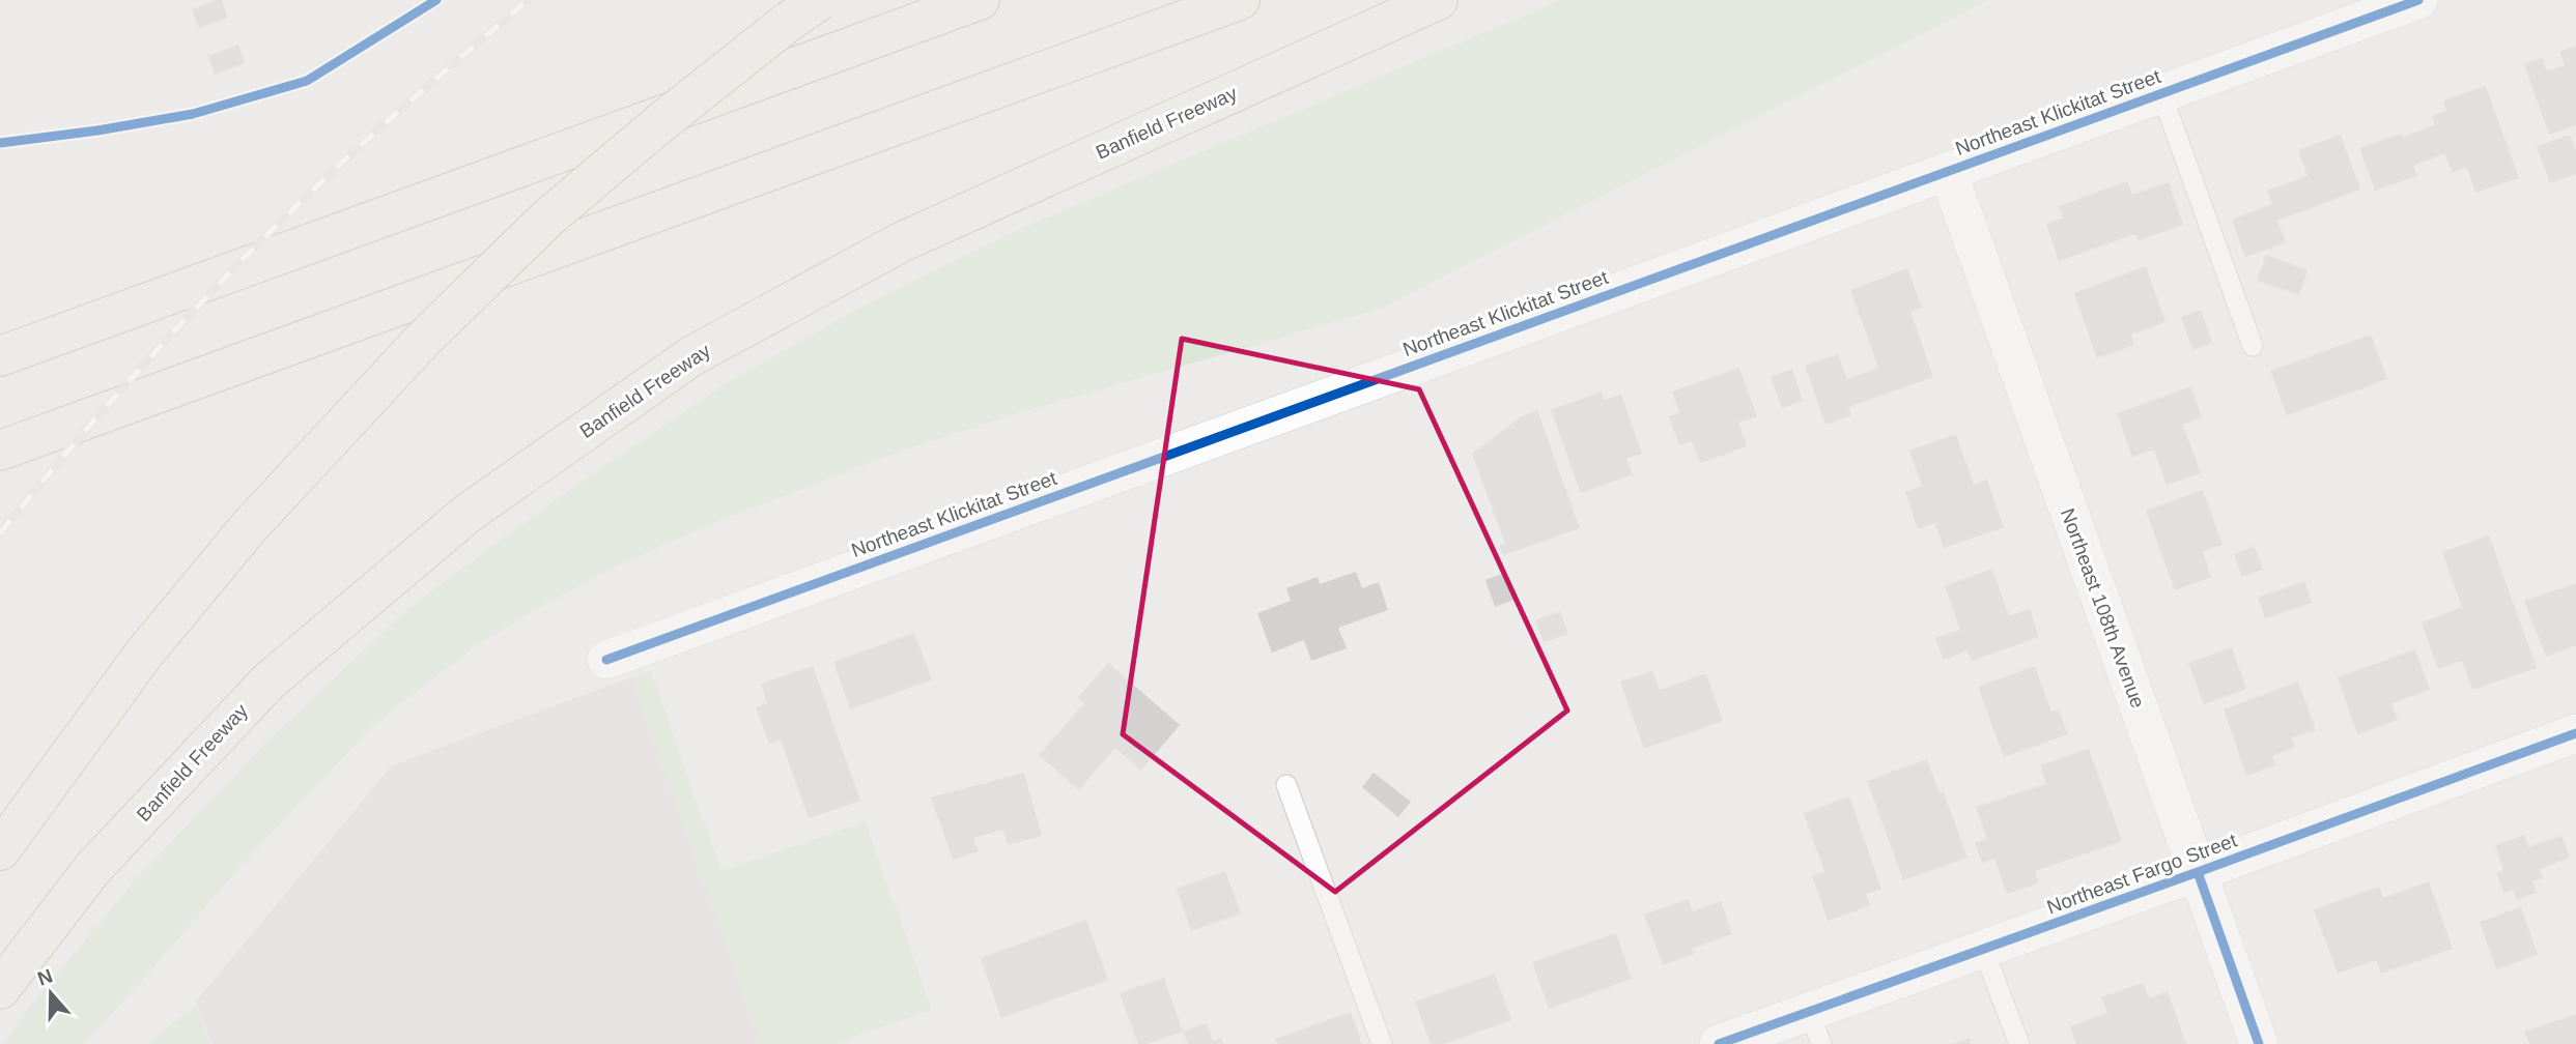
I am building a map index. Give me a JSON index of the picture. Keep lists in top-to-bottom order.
{
  "streets": {
    "highway": ["Banfield Freeway"],
    "street": ["Northeast Klickitat Street", "Northeast 108th Avenue", "Northeast Fargo Street"]
  },
  "crossings": [
    ["Northeast Klickitat Street", "Northeast 108th Avenue"],
    ["Northeast 108th Avenue", "Northeast Fargo Street"]
  ],
  "north": "top"
}
